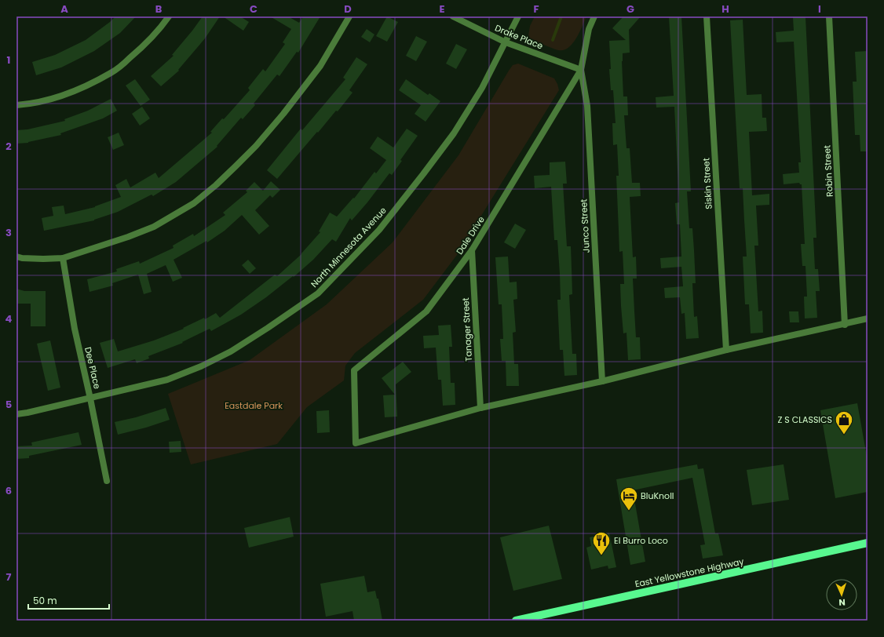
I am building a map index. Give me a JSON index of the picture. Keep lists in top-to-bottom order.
{
  "streets": {
    "main road": ["East Yellowstone Highway"],
    "street": [
      "Drake Place",
      "Robin Street",
      "Siskin Street",
      "Junco Street",
      "Dale Drive",
      "North Minnesota Avenue",
      "Tanager Street",
      "Dee Place"
    ]
  },
  "crossings": [
    ["Drake Place", "Junco Street"],
    ["Drake Place", "Dale Drive"],
    ["Drake Place", "North Minnesota Avenue"],
    ["Junco Street", "Dale Drive"],
    ["Dale Drive", "Tanager Street"],
    ["North Minnesota Avenue", "Dee Place"]
  ],
  "parks": ["Eastdale Park"],
  "places": {
    "shop": ["Z S CLASSICS"],
    "hotel": ["BluKnoll"],
    "restaurant": ["El Burro Loco"]
  },
  "scale_bar": "50 m",
  "north": "bottom",
  "grid": {
    "columns": [
      "A",
      "B",
      "C",
      "D",
      "E",
      "F",
      "G",
      "H",
      "I"
    ],
    "rows": [
      "1",
      "2",
      "3",
      "4",
      "5",
      "6",
      "7"
    ]
  }
}
